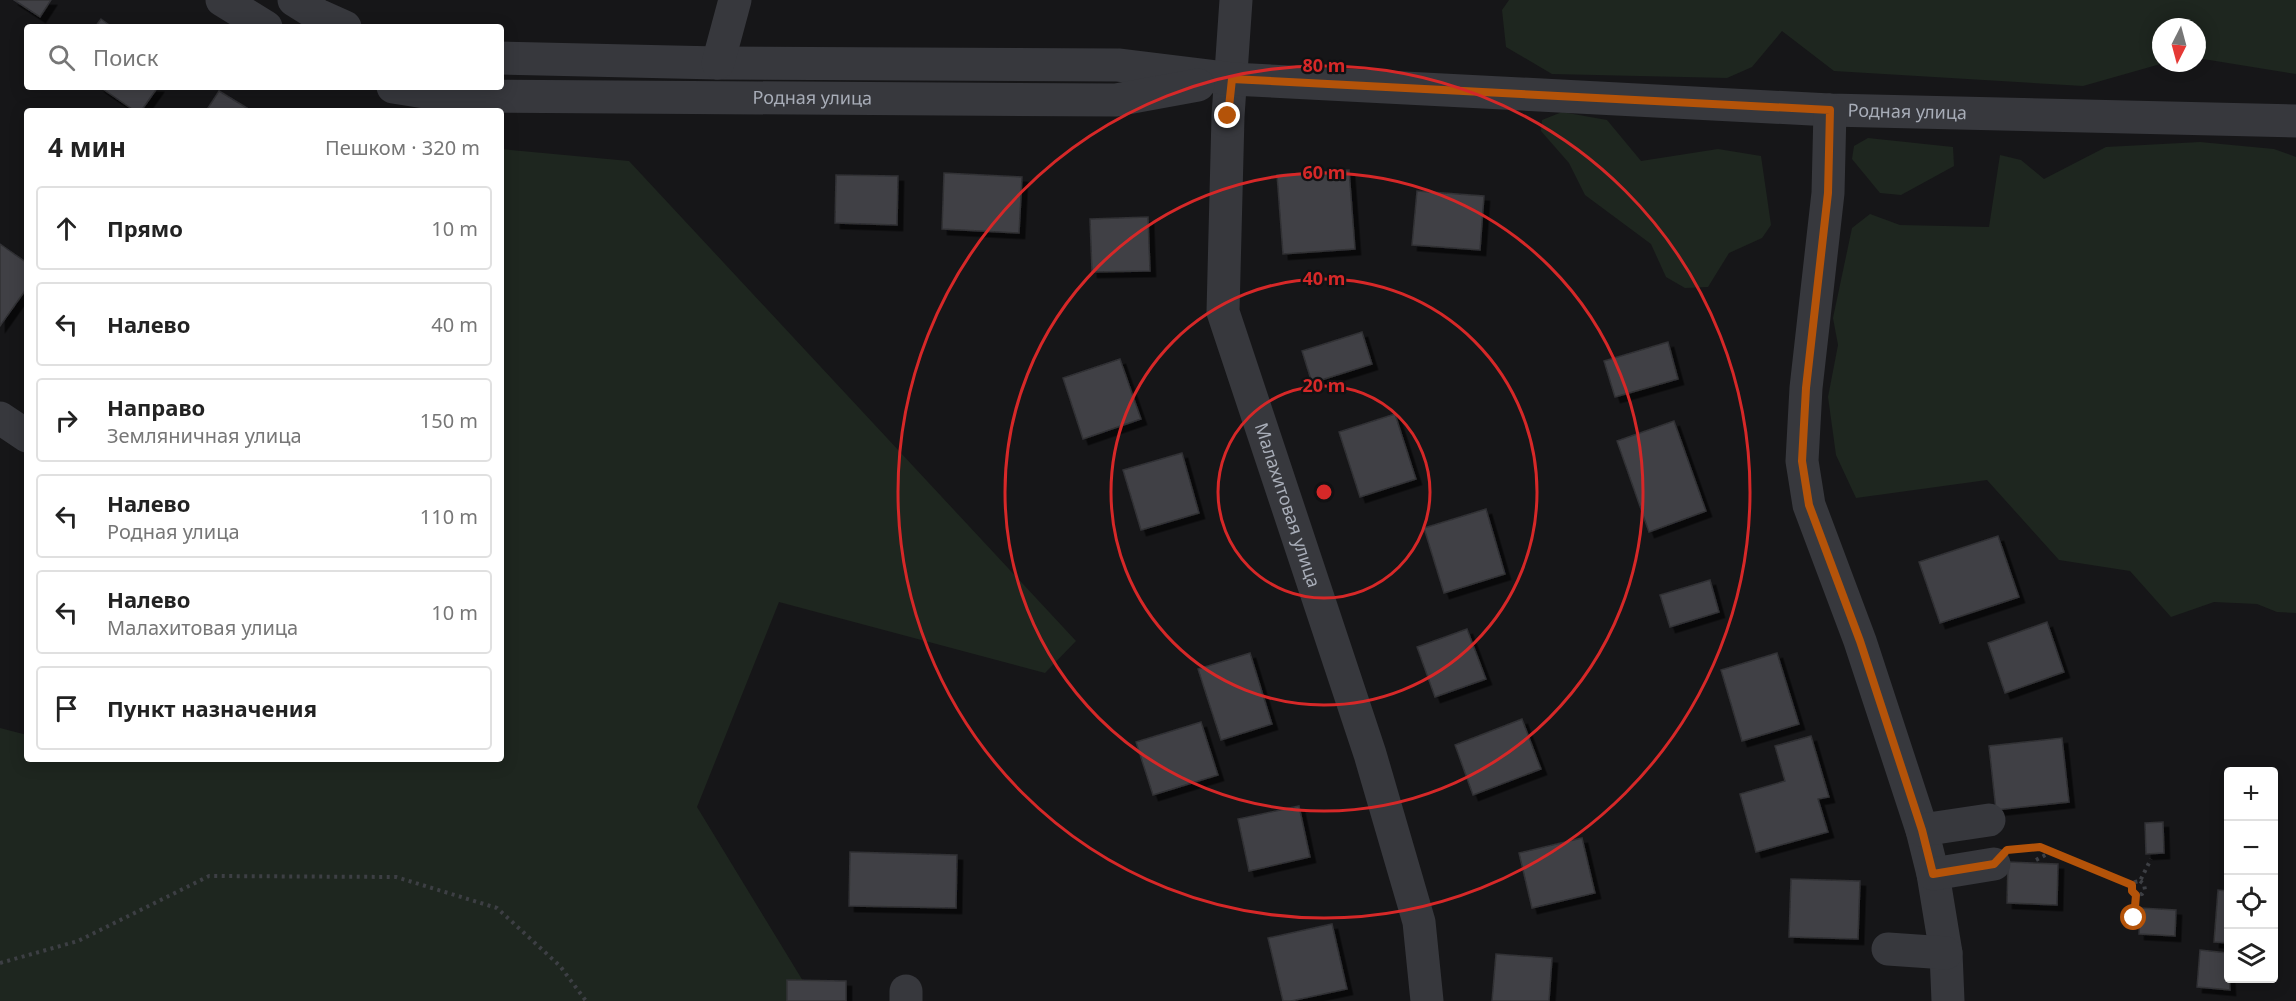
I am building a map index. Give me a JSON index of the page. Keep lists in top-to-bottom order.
{
  "streets": {
    "street": ["Родная улица", "Малахитовая улица"]
  },
  "crossings": [
    ["Родная улица", "Малахитовая улица"]
  ],
  "north": "bottom",
  "page": {
    "search": "Поиск",
    "heading": ["4 мин", "Пешком · 320 m"],
    "list": [
      ["Прямо", "10 m"],
      ["Налево", "40 m"],
      ["Направо", "Земляничная улица", "150 m"],
      ["Налево", "Родная улица", "110 m"],
      ["Налево", "Малахитовая улица", "10 m"],
      "Пункт назначения"
    ],
    "map_buttons": ["+", "−"]
  },
  "rings": [
    "80 m",
    "60 m",
    "40 m",
    "20 m"
  ]
}
